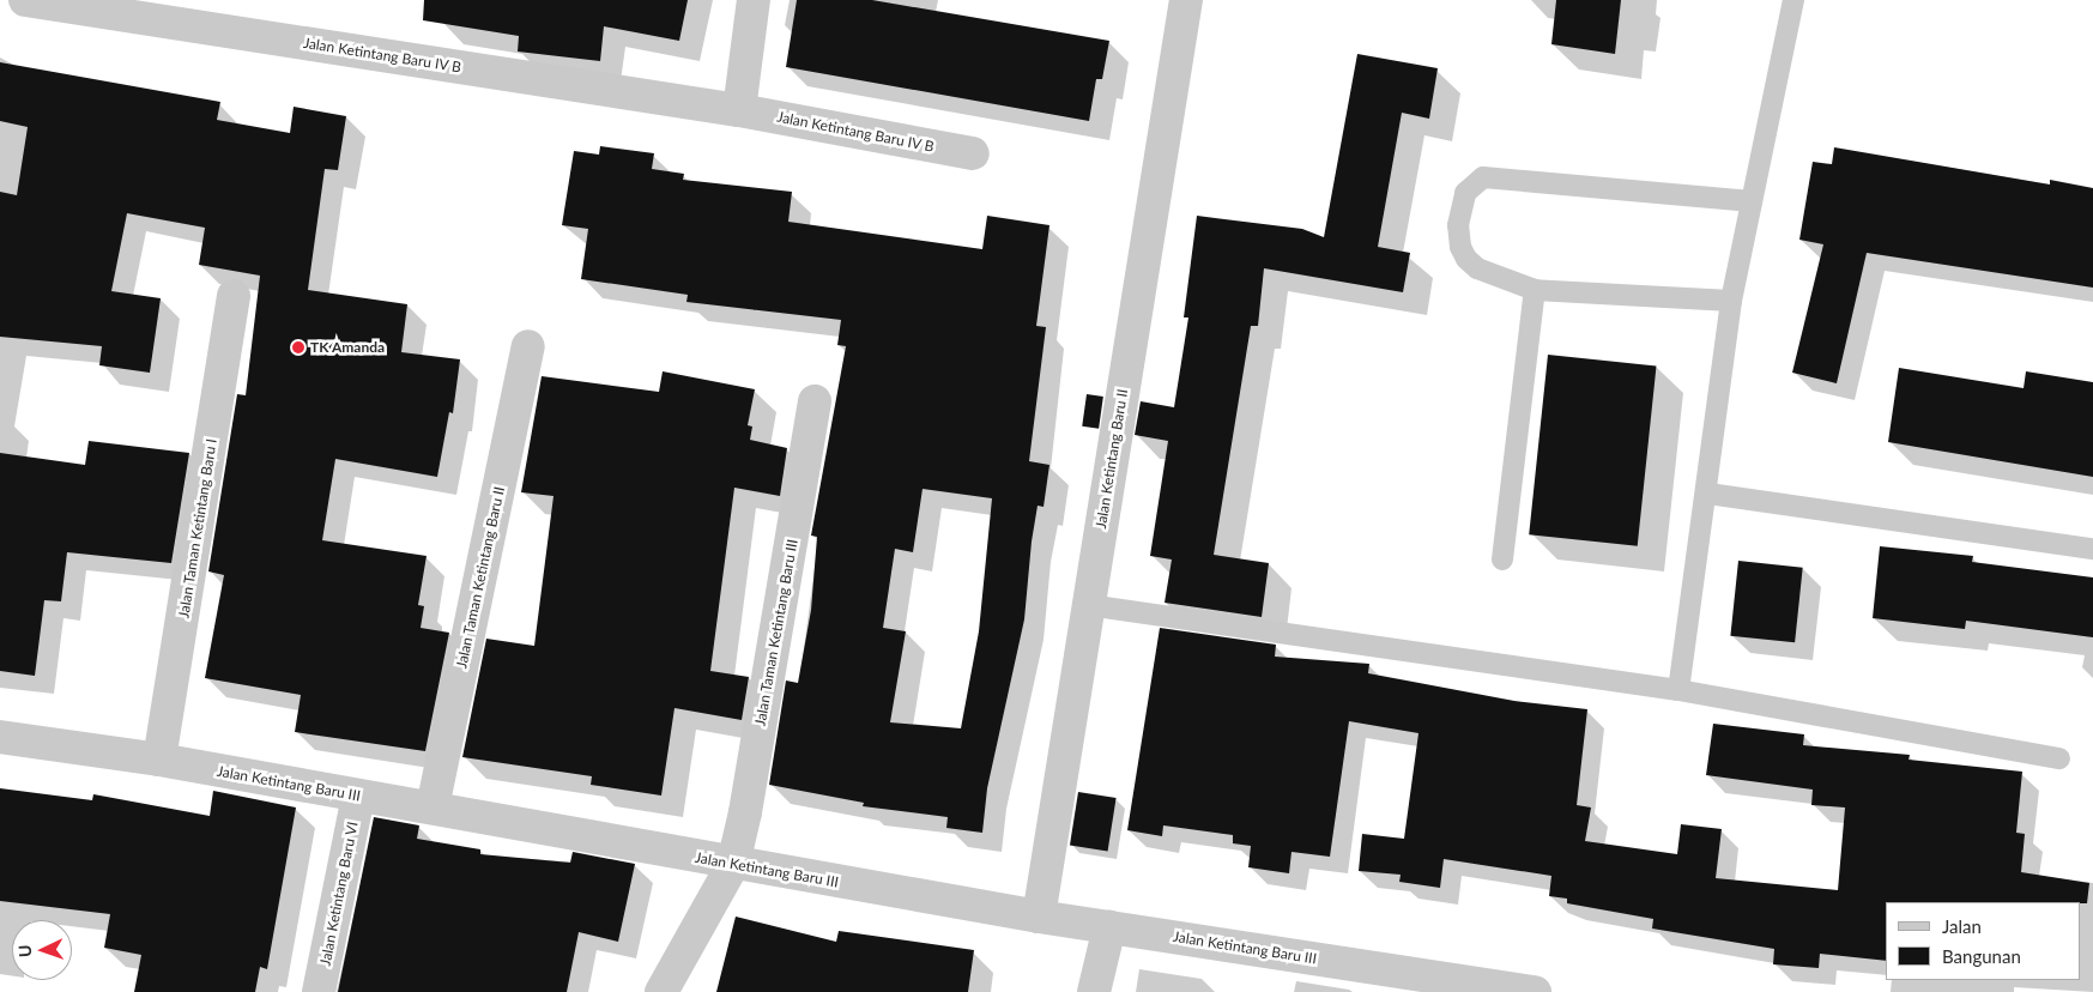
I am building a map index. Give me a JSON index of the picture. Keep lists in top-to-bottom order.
{
  "streets": {
    "street": [
      "Jalan Ketintang Baru IV B",
      "Jalan Ketintang Baru II",
      "Jalan Taman Ketintang Baru I",
      "Jalan Taman Ketintang Baru II",
      "Jalan Taman Ketintang Baru III",
      "Jalan Ketintang Baru III",
      "Jalan Ketintang Baru VI"
    ]
  },
  "crossings": [
    ["Jalan Ketintang Baru II", "Jalan Ketintang Baru III"],
    ["Jalan Taman Ketintang Baru I", "Jalan Ketintang Baru III"],
    ["Jalan Taman Ketintang Baru II", "Jalan Ketintang Baru III"],
    ["Jalan Taman Ketintang Baru III", "Jalan Ketintang Baru III"],
    ["Jalan Ketintang Baru III", "Jalan Ketintang Baru VI"]
  ],
  "places": ["TK Amanda"],
  "legend": ["Jalan", "Bangunan"],
  "north": "left"
}
